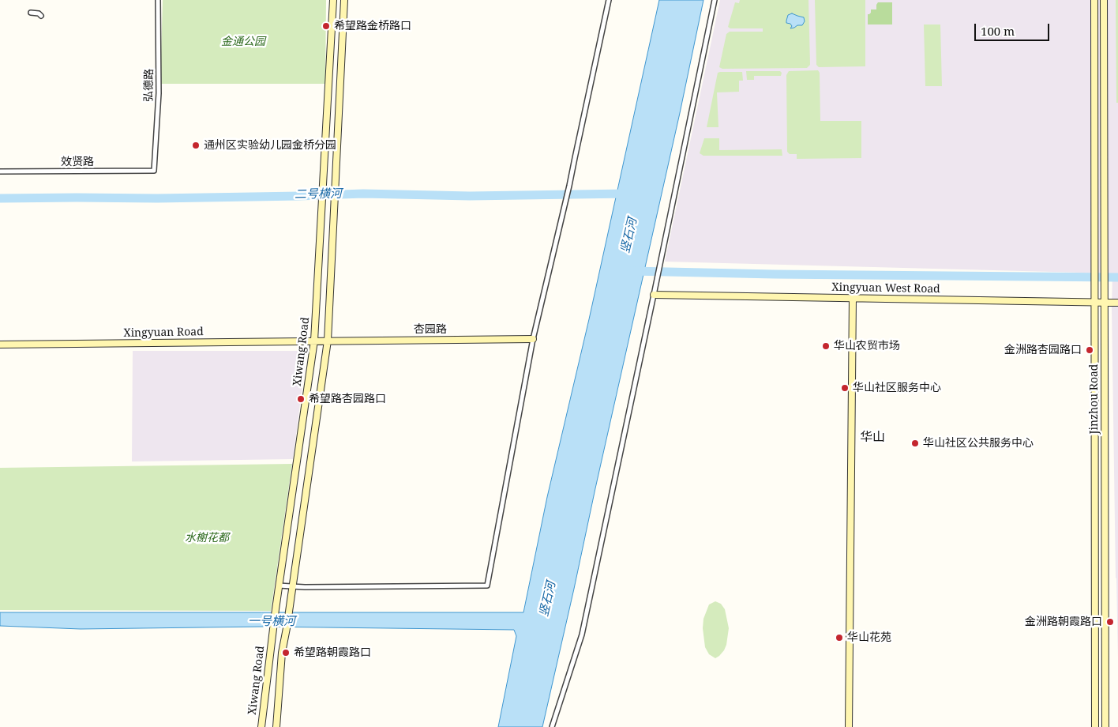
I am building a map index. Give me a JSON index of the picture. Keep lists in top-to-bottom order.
{
  "streets": {
    "main road": [
      "Xingyuan West Road",
      "杏园路",
      "Xingyuan Road",
      "Xiwang Road",
      "Jinzhou Road"
    ],
    "street": ["弘德路", "效贤路"]
  },
  "crossings": [
    ["弘德路", "效贤路"],
    ["Xingyuan West Road", "Jinzhou Road"],
    ["杏园路", "Xingyuan Road"],
    ["杏园路", "Xiwang Road"],
    ["Xingyuan Road", "Xiwang Road"]
  ],
  "districts": ["华山"],
  "water": ["二号横河", "竖石河", "一号横河"],
  "parks": ["金通公园", "水榭花都"],
  "places": [
    "希望路金桥路口",
    "通州区实验幼儿园金桥分园",
    "华山农贸市场",
    "金洲路杏园路口",
    "华山社区服务中心",
    "希望路杏园路口",
    "华山社区公共服务中心",
    "金洲路朝霞路口",
    "华山花苑",
    "希望路朝霞路口"
  ],
  "scale_bar": "100 m"
}
